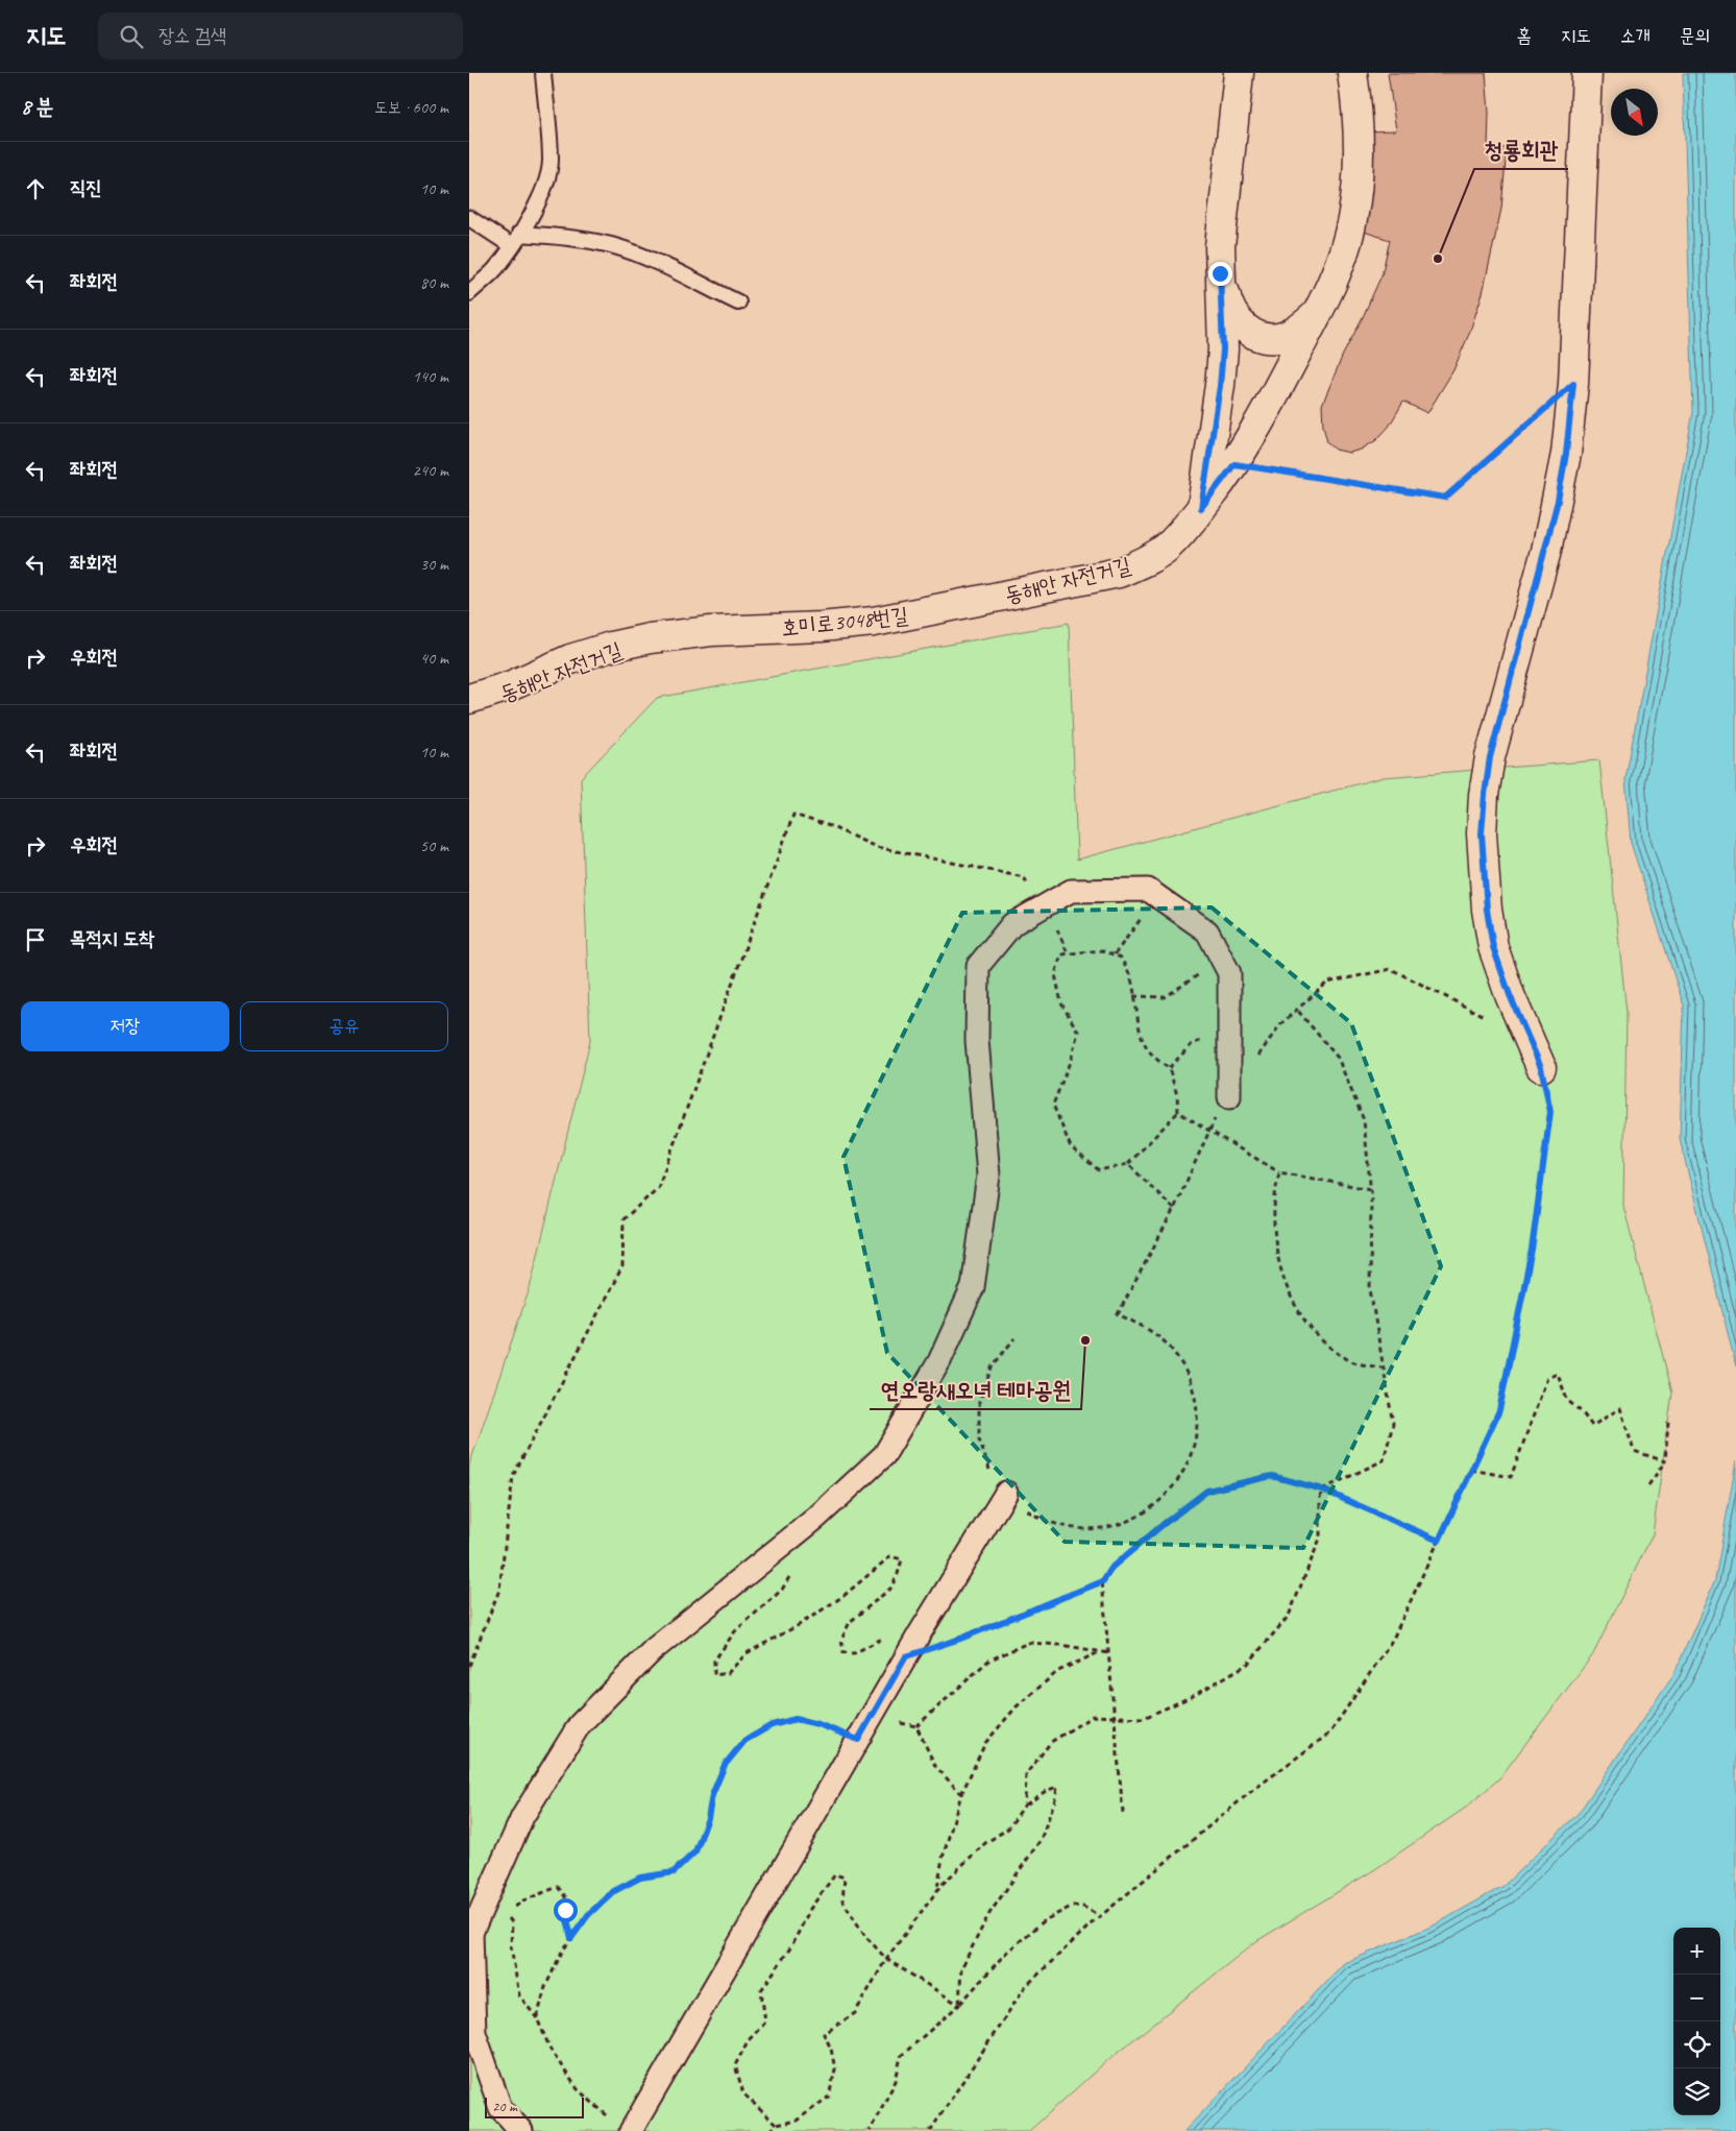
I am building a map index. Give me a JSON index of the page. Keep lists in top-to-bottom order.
{
  "streets": {
    "street": ["호미로3048번길"]
  },
  "places": ["청룡회관", "연오랑새오녀 테마공원"],
  "scale_bar": "20 m",
  "north": "bottom right",
  "page": {
    "header": "지도",
    "search": "장소 검색",
    "nav": [
      "홈",
      "지도",
      "소개",
      "문의"
    ],
    "heading": ["8 분", "도보 · 600 m"],
    "list": [
      ["직진", "10 m"],
      ["좌회전", "80 m"],
      ["좌회전", "140 m"],
      ["좌회전", "240 m"],
      ["좌회전", "30 m"],
      ["우회전", "40 m"],
      ["좌회전", "10 m"],
      ["우회전", "50 m"],
      "목적지 도착"
    ],
    "buttons": ["저장", "공유"],
    "map_buttons": ["+", "−"],
    "scale": "20 m"
  }
}
